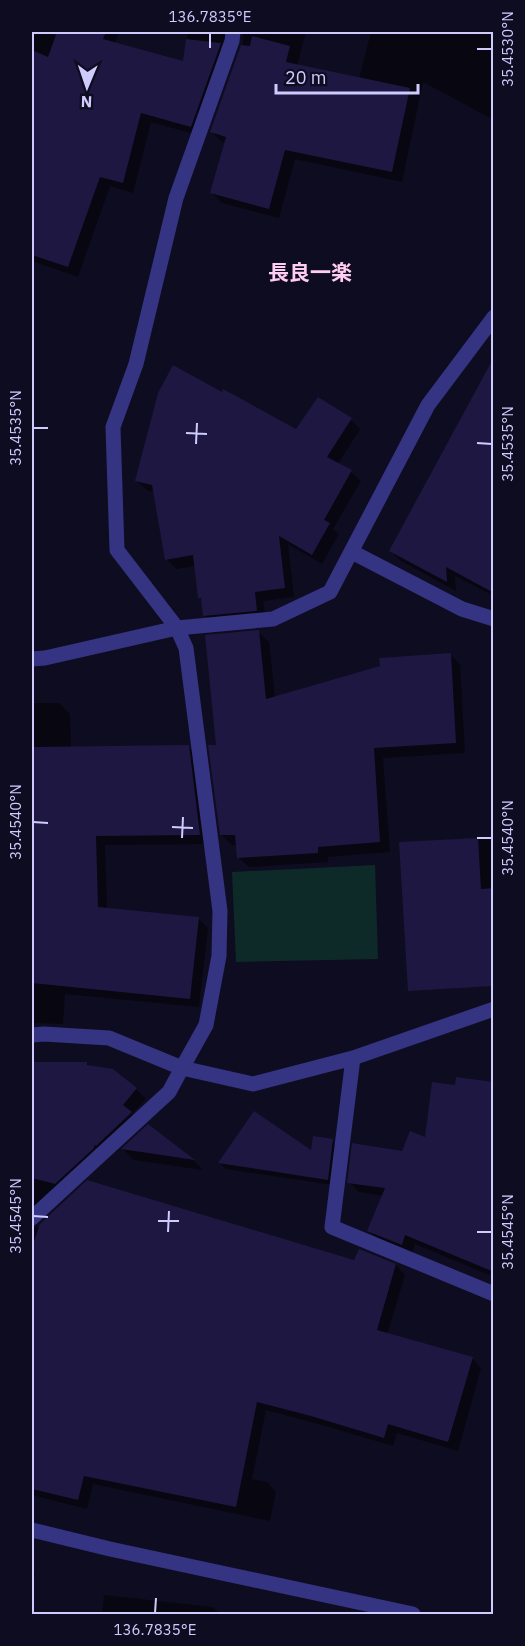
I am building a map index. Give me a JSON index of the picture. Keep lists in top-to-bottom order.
{
  "districts": ["長良一楽"],
  "scale_bar": "20 m",
  "north": "bottom",
  "coordinates": [
    "136.7835°E",
    "35.4530°N",
    "35.4535°N",
    "35.4540°N",
    "35.4545°N"
  ]
}
